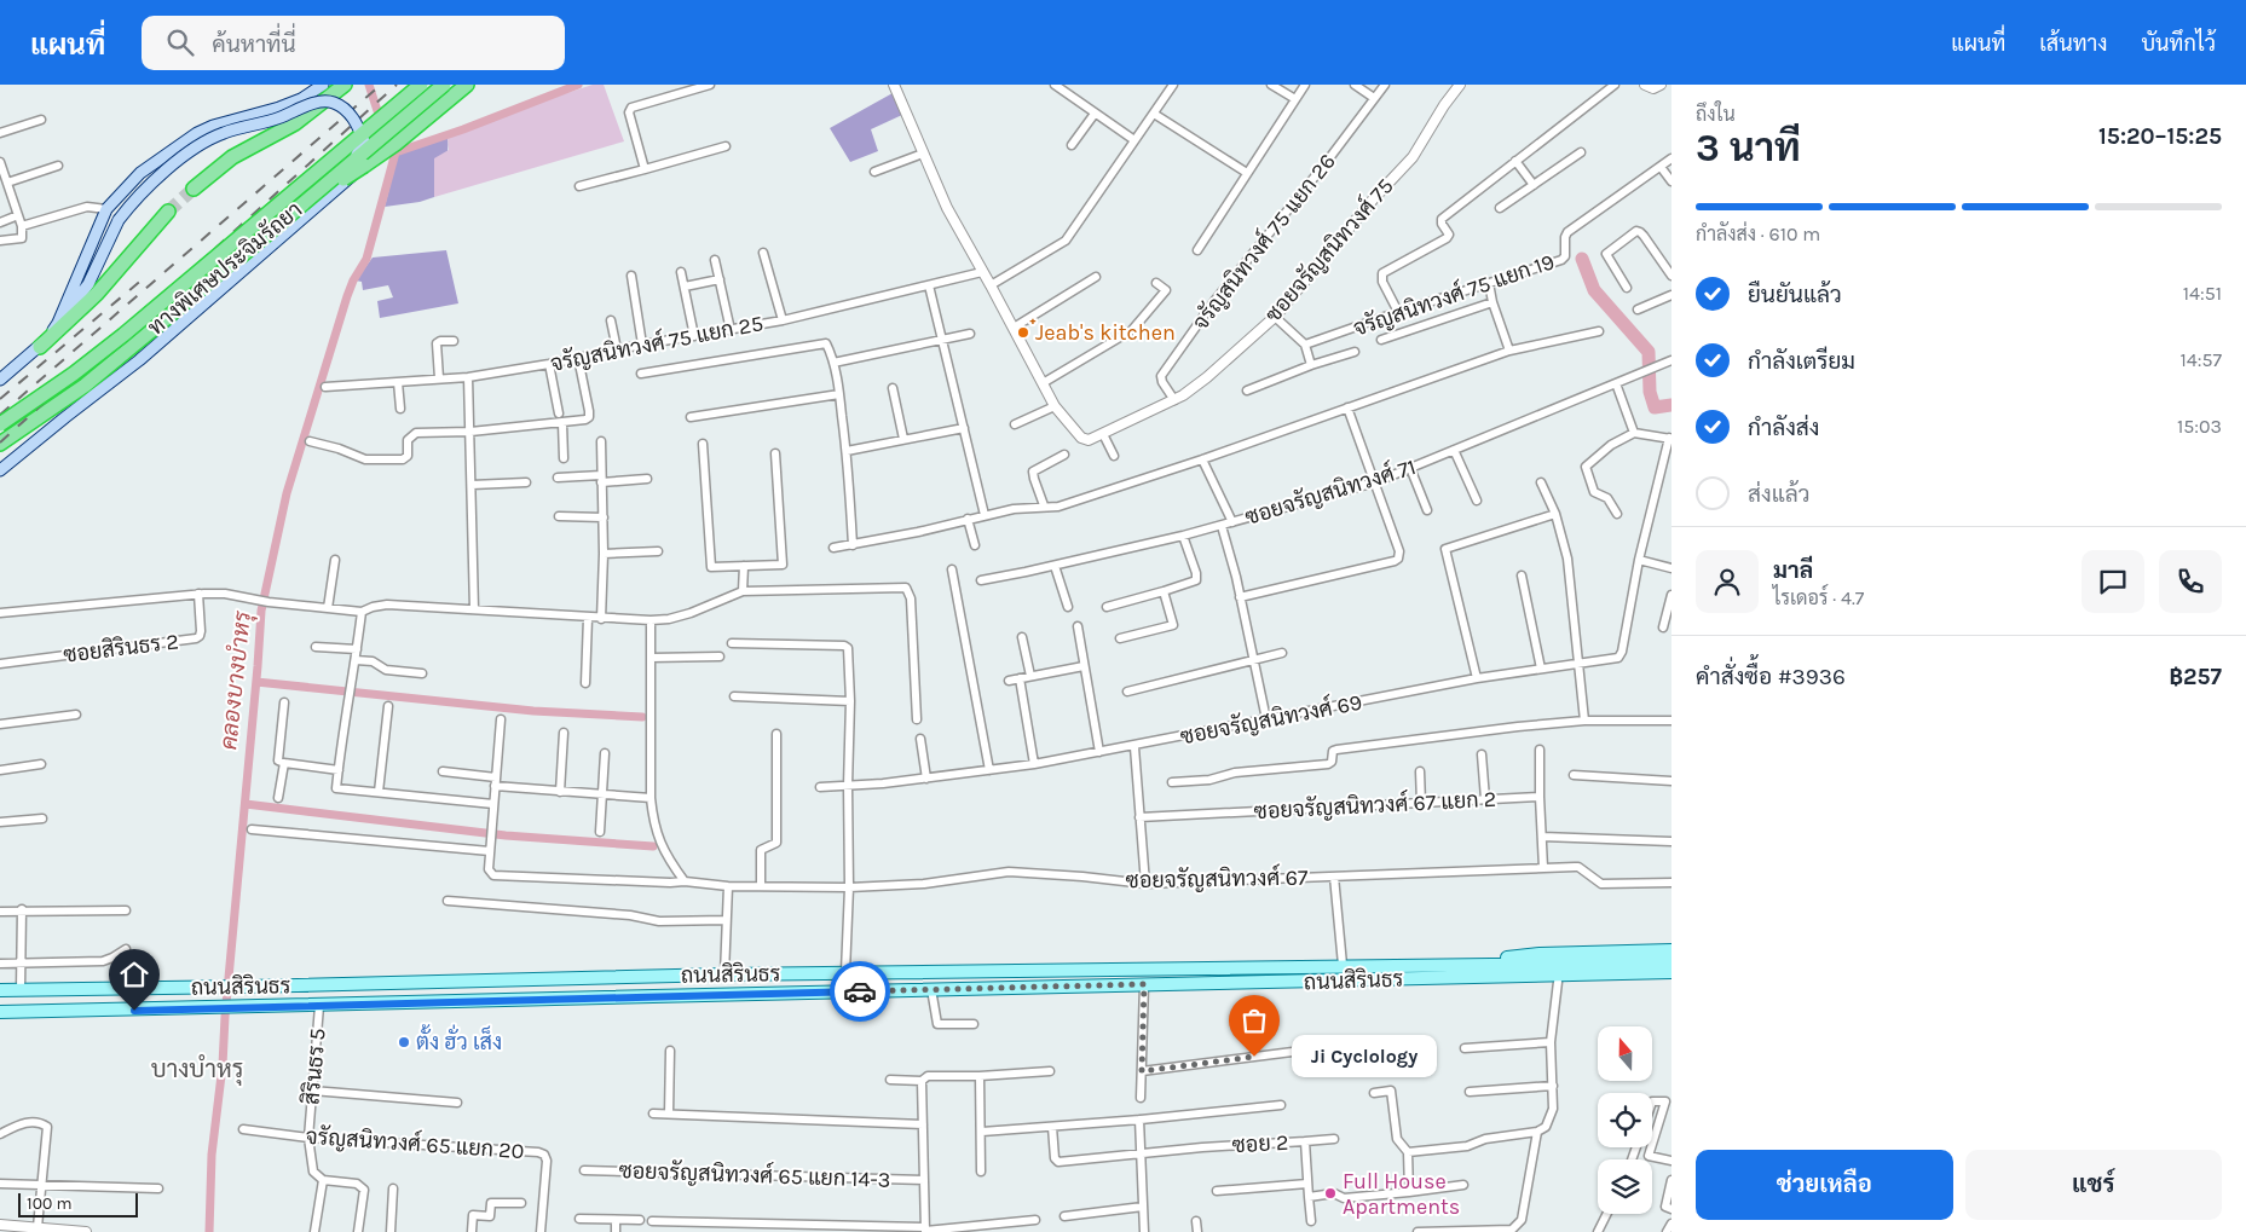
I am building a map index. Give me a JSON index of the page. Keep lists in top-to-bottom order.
{
  "streets": {
    "highway": ["ทางพิเศษประจิมรัถยา"],
    "main road": ["ถนนสิรินธร"],
    "street": [
      "จรัญสนิทวงศ์ 75 แยก 26",
      "ซอยจรัญสนิทวงศ์ 75",
      "จรัญสนิทวงศ์ 75 แยก 19",
      "จรัญสนิทวงศ์ 75 แยก 25",
      "ซอยจรัญสนิทวงศ์ 71",
      "ซอยสิรินธร 2",
      "ซอยจรัญสนิทวงศ์ 69",
      "ซอยจรัญสนิทวงศ์ 67 แยก 2",
      "ซอยจรัญสนิทวงศ์ 67",
      "สิรินธร 5",
      "จรัญสนิทวงศ์ 65 แยก 20",
      "ซอย 2",
      "ซอยจรัญสนิทวงศ์ 65 แยก 14-3"
    ]
  },
  "crossings": [
    ["จรัญสนิทวงศ์ 75 แยก 26", "ซอยจรัญสนิทวงศ์ 75"],
    ["ซอยจรัญสนิทวงศ์ 75", "จรัญสนิทวงศ์ 75 แยก 25"],
    ["ถนนสิรินธร", "สิรินธร 5"],
    ["สิรินธร 5", "จรัญสนิทวงศ์ 65 แยก 20"]
  ],
  "districts": ["บางบำหรุ"],
  "water": ["คลองบางบำหรุ"],
  "places": [
    "๋Jeab's kitchen",
    "ตั้ง ฮั่ว เส็ง",
    "Ji Cyclology",
    "Full House Apartments"
  ],
  "scale_bar": "100 m",
  "north": "top",
  "page": {
    "header": "แผนที่",
    "search": "ค้นหาที่นี่",
    "nav": ["แผนที่", "เส้นทาง", "บันทึกไว้"],
    "heading": ["3 นาที", "ถึงใน", "15:20–15:25"],
    "panel": [
      "มาลี",
      "ไรเดอร์ · 4.7",
      "คำสั่งซื้อ #3936",
      "฿257"
    ],
    "bar": "กำลังส่ง · 610 m",
    "list": [
      ["ยืนยันแล้ว", "14:51"],
      ["กำลังเตรียม", "14:57"],
      ["กำลังส่ง", "15:03"],
      "ส่งแล้ว"
    ],
    "bubble": "Ji Cyclology",
    "buttons": ["ช่วยเหลือ", "แชร์"],
    "scale": "100 m"
  }
}
